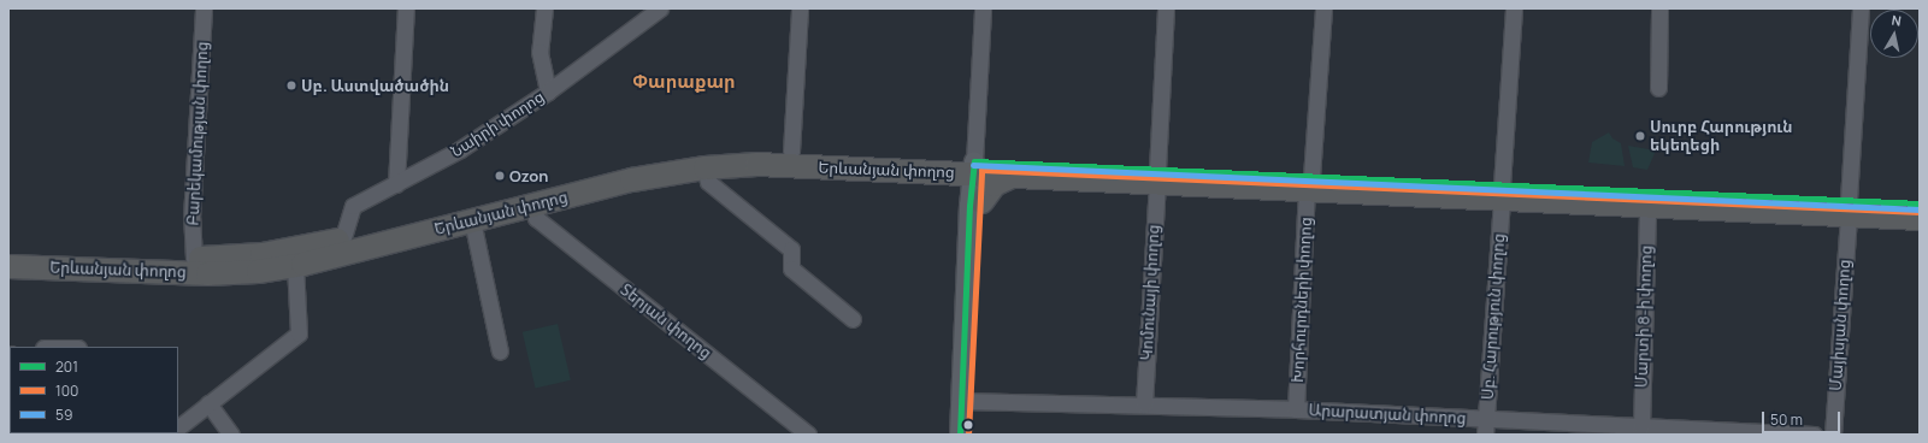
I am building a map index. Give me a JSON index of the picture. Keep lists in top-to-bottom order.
{
  "streets": {
    "highway": ["Երևանյան փողոց"],
    "street": [
      "Նաիրի փողոց",
      "Բարեկամության փողոց",
      "Կոմունայի փողոց",
      "Խորհուրդների փողոց",
      "Սբ. Հարություն փողոց",
      "Մարտի 8-ի փողոց",
      "Տերյան փողոց",
      "Մայիսյան փողոց",
      "Արարատյան փողոց"
    ]
  },
  "crossings": [
    ["Նաիրի փողոց", "Երևանյան փողոց"],
    ["Բարեկամության փողոց", "Երևանյան փողոց"],
    ["Երևանյան փողոց", "Կոմունայի փողոց"],
    ["Երևանյան փողոց", "Խորհուրդների փողոց"],
    ["Երևանյան փողոց", "Սբ. Հարություն փողոց"],
    ["Երևանյան փողոց", "Մարտի 8-ի փողոց"],
    ["Երևանյան փողոց", "Տերյան փողոց"],
    ["Երևանյան փողոց", "Մայիսյան փողոց"],
    ["Կոմունայի փողոց", "Արարատյան փողոց"],
    ["Խորհուրդների փողոց", "Արարատյան փողոց"],
    ["Սբ. Հարություն փողոց", "Արարատյան փողոց"],
    ["Մարտի 8-ի փողոց", "Արարատյան փողոց"]
  ],
  "districts": ["Փարաքար"],
  "places": ["Սբ. Աստվածածին", "Սուրբ Հարություն եկեղեցի", "Ozon"],
  "lines": ["transit line 201", "transit line 59", "transit line 100"],
  "legend": ["201", "100", "59"],
  "scale_bar": "50 m",
  "north": "top"
}
